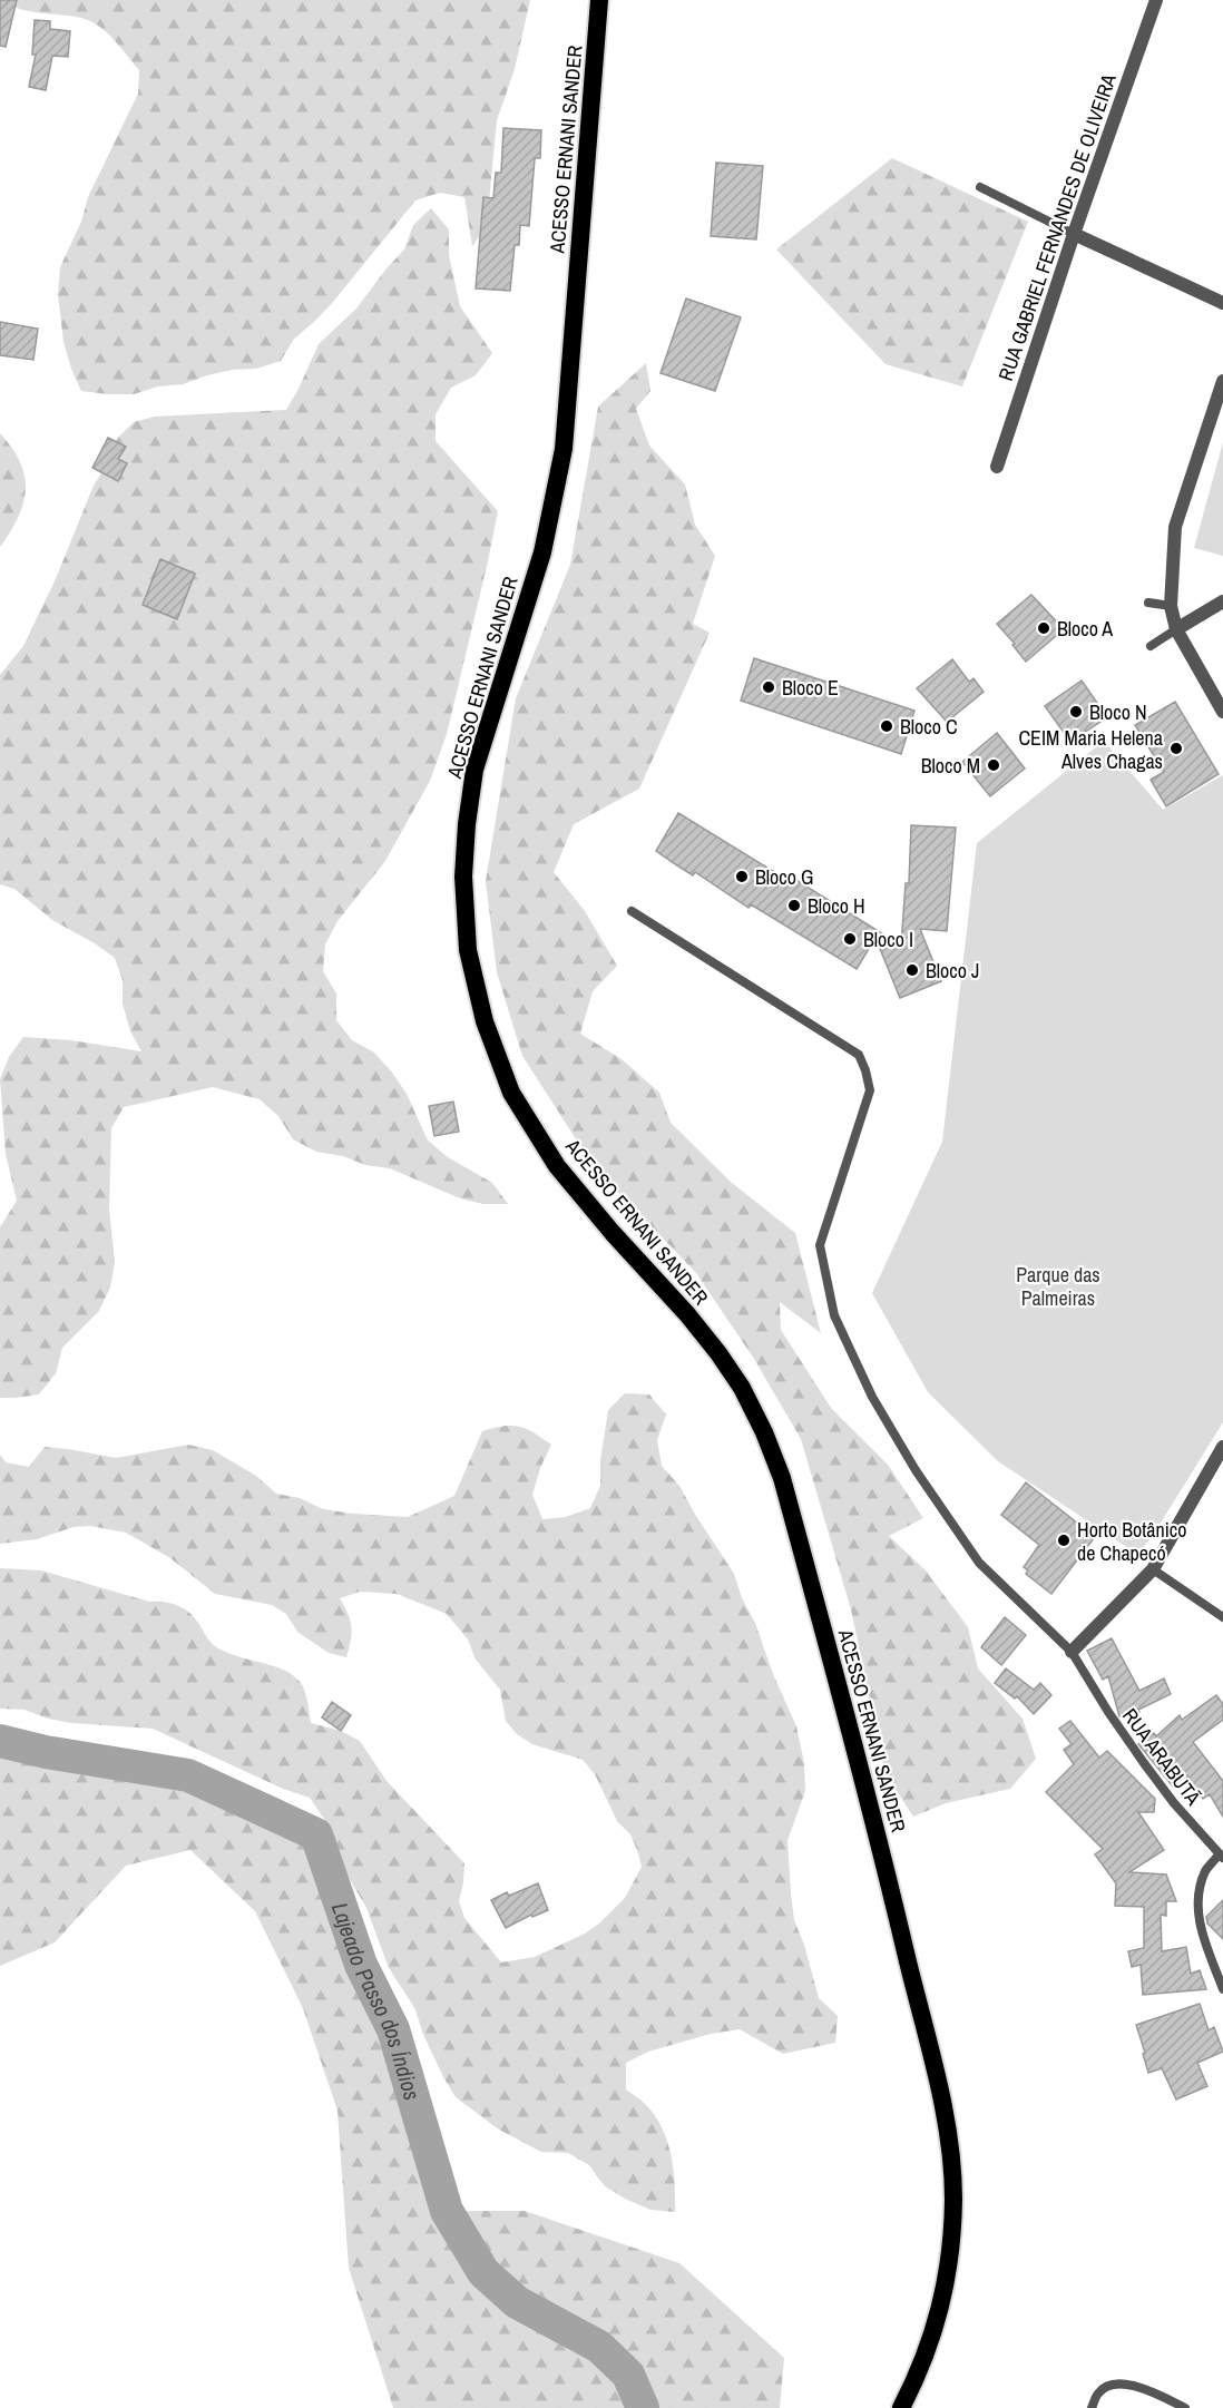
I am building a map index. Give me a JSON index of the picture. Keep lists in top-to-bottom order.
{
  "streets": {
    "highway": ["ACESSO ERNANI SANDER"],
    "street": ["RUA GABRIEL FERNANDES DE OLIVEIRA"],
    "lane": ["RUA ARABUTÃ"]
  },
  "water": ["Lajeado Passo dos Índios"],
  "parks": ["Parque das Palmeiras"],
  "places": [
    "Bloco A",
    "Bloco E",
    "Bloco N",
    "Bloco C",
    "CEIM Maria Helena Alves Chagas",
    "Bloco M",
    "Bloco G",
    "Bloco H",
    "Bloco I",
    "Bloco J",
    "Horto Botânico de Chapecó"
  ]
}
